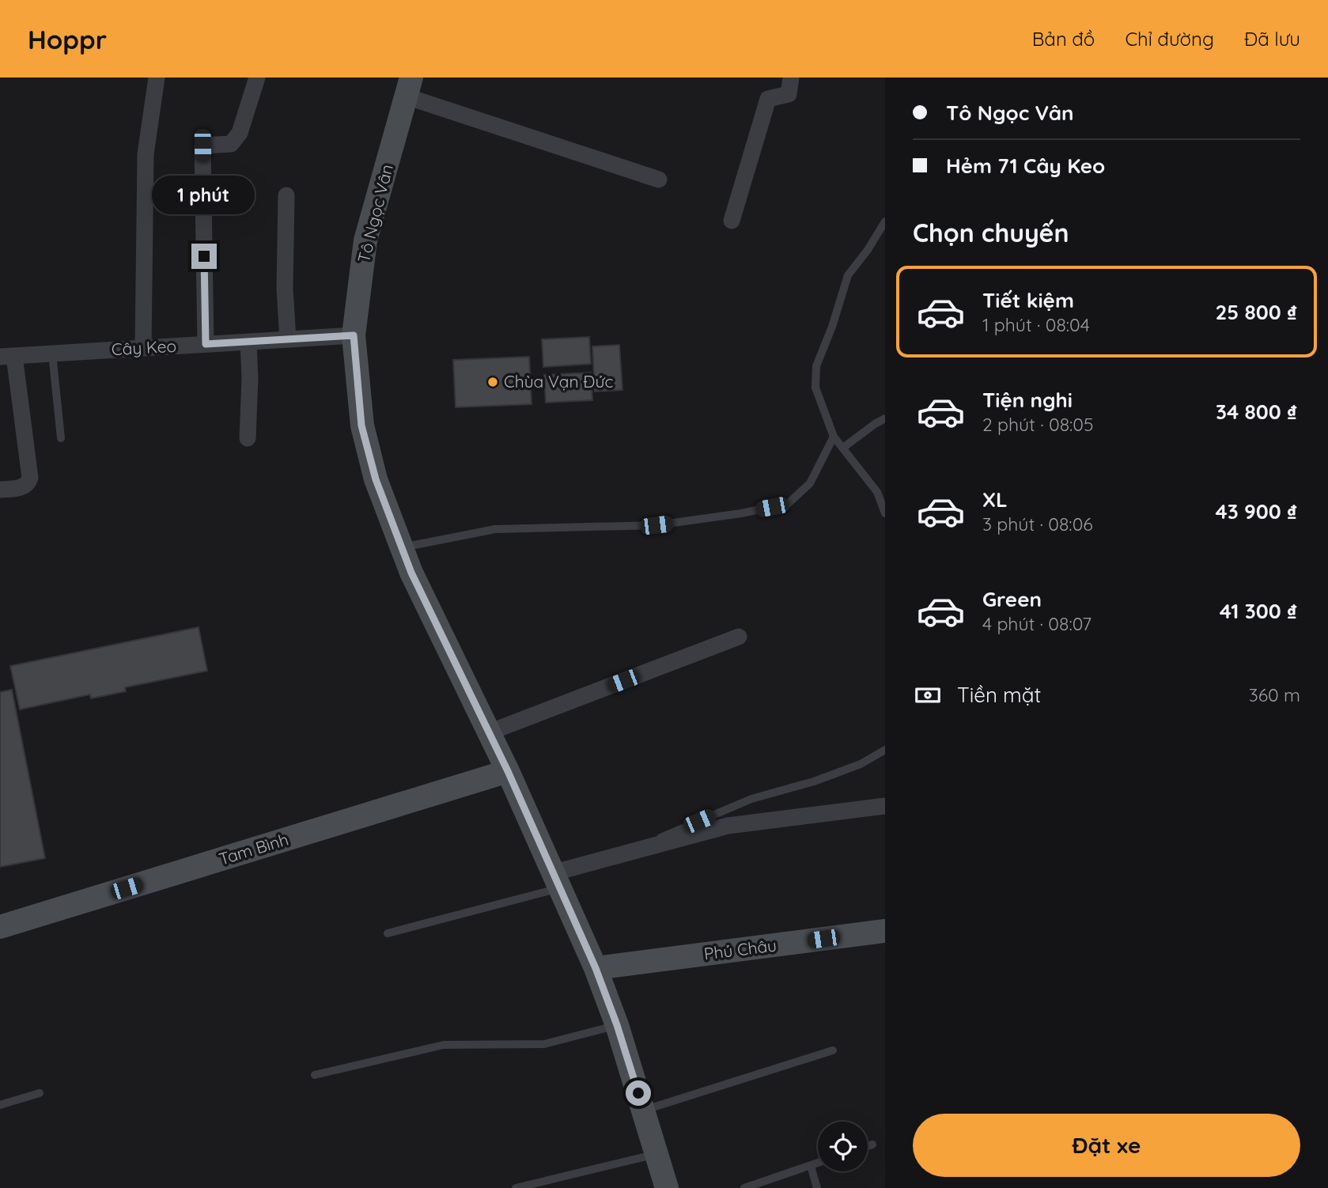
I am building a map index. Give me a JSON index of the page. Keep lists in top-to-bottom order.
{
  "streets": {
    "main road": ["Tô Ngọc Vân", "Tam Bình", "Phú Châu"],
    "street": ["Cây Keo"]
  },
  "crossings": [
    ["Tô Ngọc Vân", "Cây Keo"],
    ["Tô Ngọc Vân", "Tam Bình"],
    ["Tô Ngọc Vân", "Phú Châu"]
  ],
  "places": ["Chùa Vạn Đức"],
  "page": {
    "header": "Hoppr",
    "nav": ["Bản đồ", "Chỉ đường", "Đã lưu"],
    "banner": ["Tô Ngọc Vân", "Hẻm 71 Cây Keo"],
    "bubble": "1 phút",
    "heading": "Chọn chuyến",
    "list": [
      {
        "name": "Tiết kiệm",
        "note": "1 phút · 08:04",
        "value": "25 800 ₫"
      },
      {
        "name": "Tiện nghi",
        "note": "2 phút · 08:05",
        "value": "34 800 ₫"
      },
      {
        "name": "XL",
        "note": "3 phút · 08:06",
        "value": "43 900 ₫"
      },
      {
        "name": "Green",
        "note": "4 phút · 08:07",
        "value": "41 300 ₫"
      }
    ],
    "pay": ["Tiền mặt", "360 m"],
    "buttons": "Đặt xe"
  }
}
